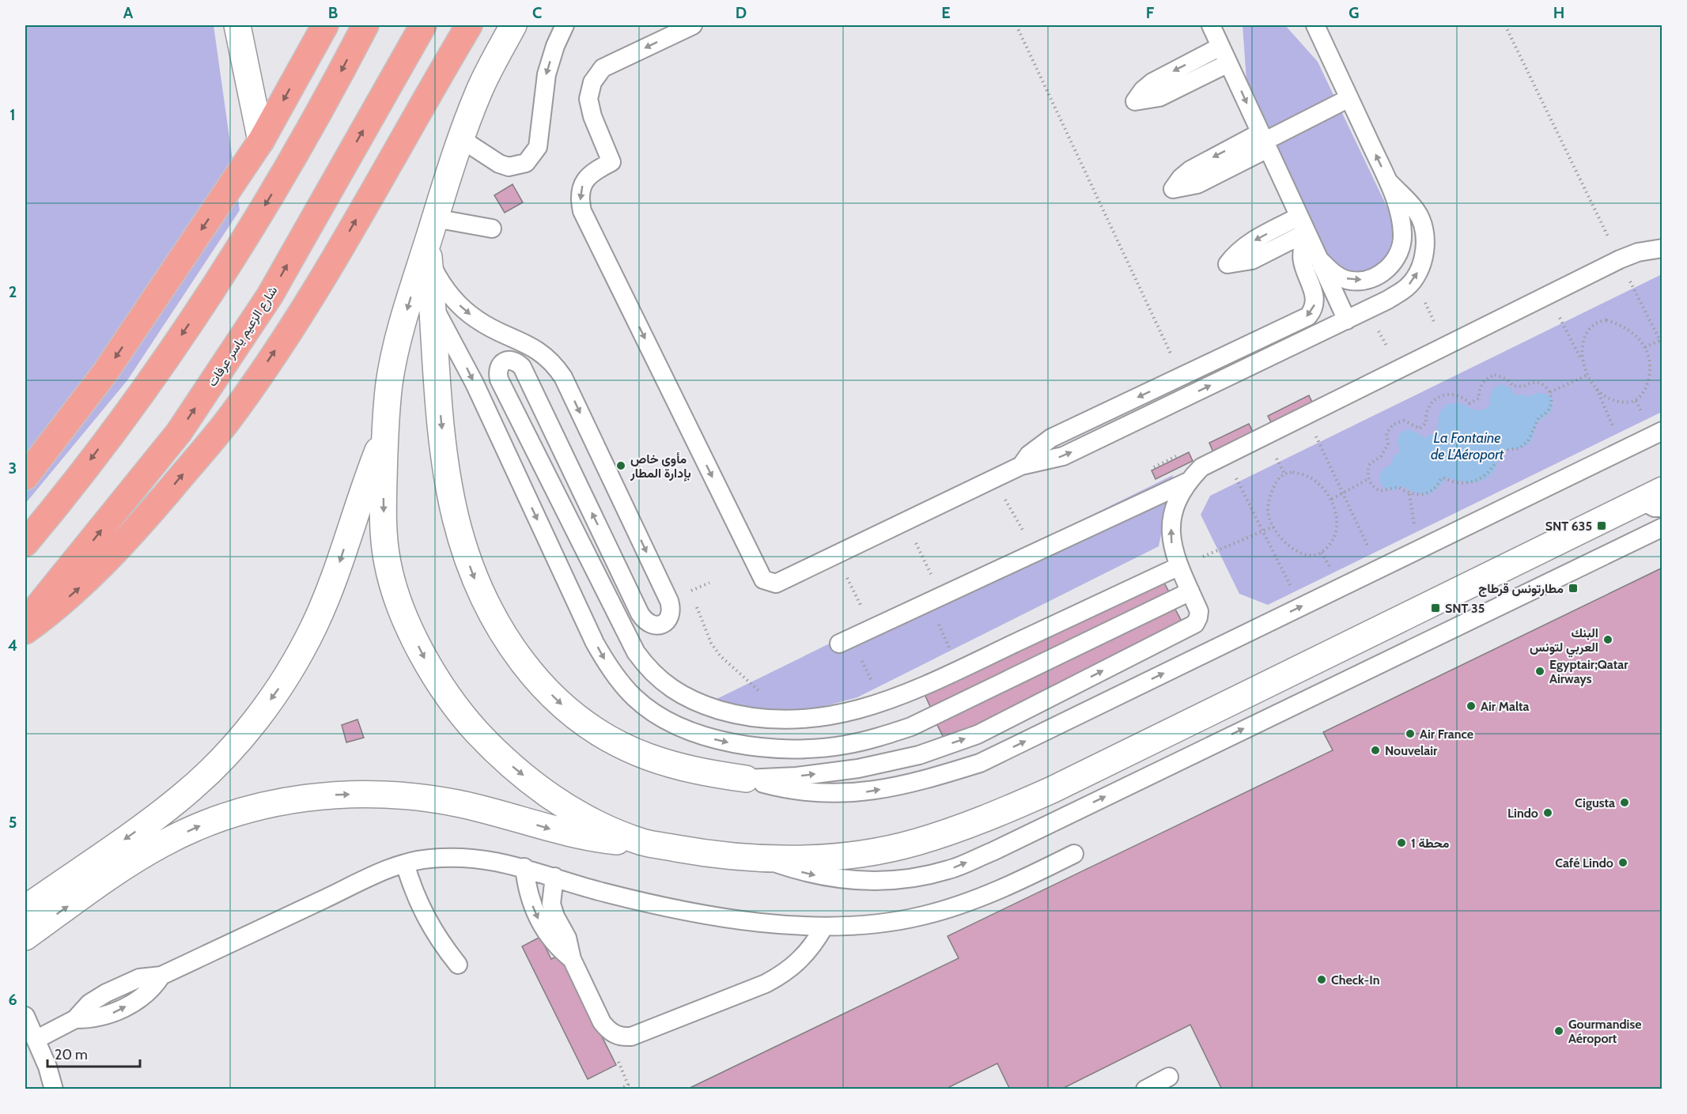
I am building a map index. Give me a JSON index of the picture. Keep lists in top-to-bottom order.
{
  "streets": {
    "highway": ["شارع الزعيم ياسر عرفات"]
  },
  "water": ["La Fontaine de L'Aéroport"],
  "places": {
    "other": [
      "مأوى خاص بإدارة المطار",
      "البنك العربي لتونس",
      "Egyptair;Qatar Airways",
      "Air Malta",
      "Air France",
      "Nouvelair",
      "Cigusta",
      "Lindo",
      "محطة 1",
      "Café Lindo",
      "Check-In",
      "Gourmandise Aéroport"
    ],
    "transit": ["SNT 635", "مطارتونس قرطاج", "SNT 35"]
  },
  "scale_bar": "20 m",
  "grid": {
    "columns": [
      "A",
      "B",
      "C",
      "D",
      "E",
      "F",
      "G",
      "H"
    ],
    "rows": [
      "1",
      "2",
      "3",
      "4",
      "5",
      "6"
    ]
  }
}
